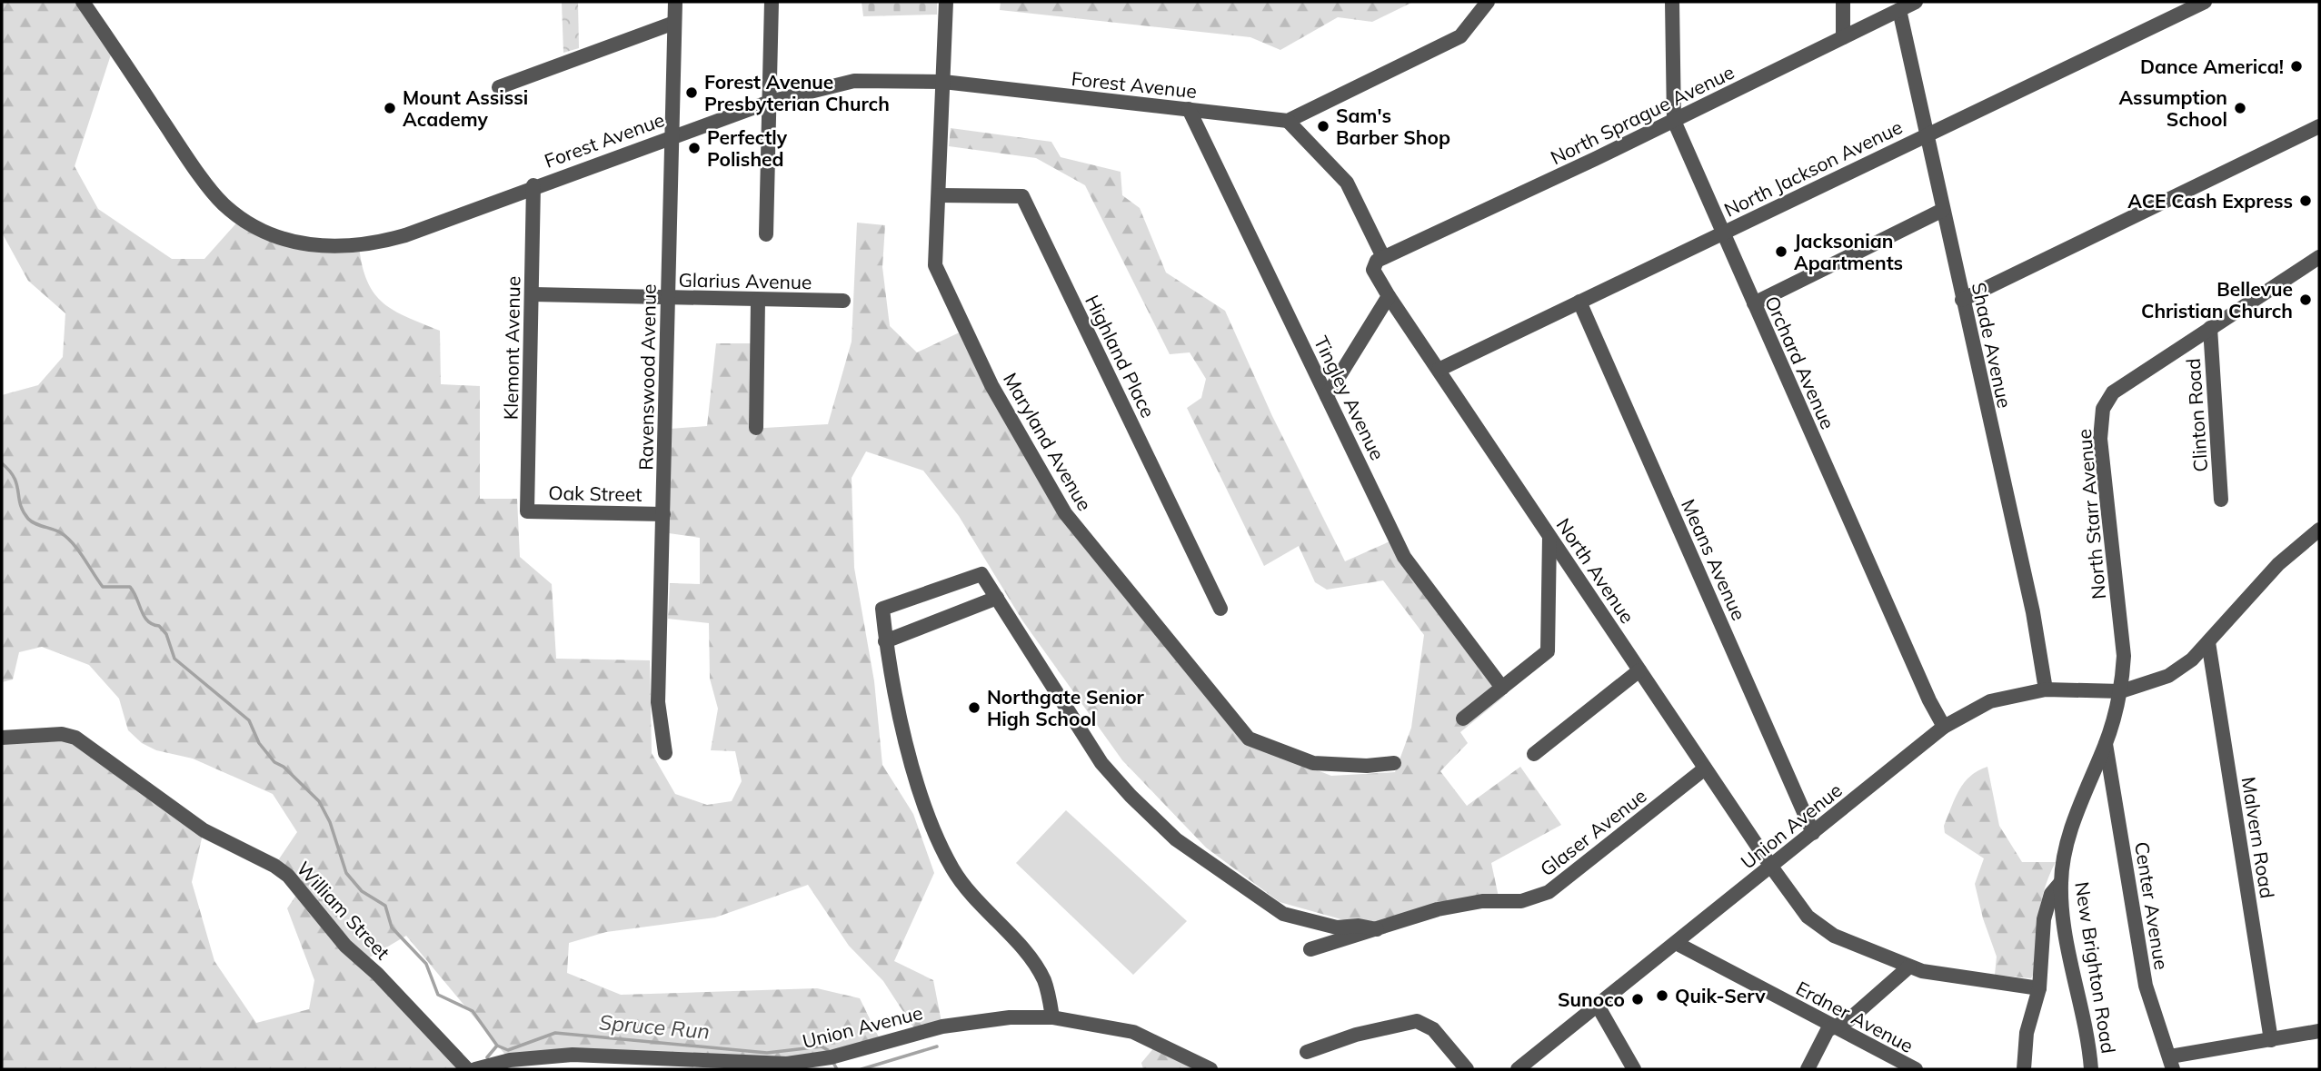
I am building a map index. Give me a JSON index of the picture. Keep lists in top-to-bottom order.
{
  "streets": {
    "street": [
      "Forest Avenue",
      "North Sprague Avenue",
      "North Jackson Avenue",
      "Glarius Avenue",
      "Shade Avenue",
      "Klemont Avenue",
      "Highland Place",
      "Orchard Avenue",
      "Ravenswood Avenue",
      "Tingley Avenue",
      "Clinton Road",
      "Maryland Avenue",
      "Oak Street",
      "North Starr Avenue",
      "Means Avenue",
      "North Avenue",
      "Union Avenue",
      "Glaser Avenue",
      "Malvern Road",
      "Center Avenue",
      "William Street",
      "New Brighton Road",
      "Erdner Avenue"
    ]
  },
  "crossings": [
    ["Forest Avenue", "Klemont Avenue"],
    ["Forest Avenue", "Ravenswood Avenue"],
    ["Forest Avenue", "Tingley Avenue"],
    ["Forest Avenue", "Maryland Avenue"],
    ["North Sprague Avenue", "Shade Avenue"],
    ["North Sprague Avenue", "Orchard Avenue"],
    ["North Sprague Avenue", "North Avenue"],
    ["North Jackson Avenue", "Shade Avenue"],
    ["North Jackson Avenue", "Orchard Avenue"],
    ["North Jackson Avenue", "Means Avenue"],
    ["North Jackson Avenue", "North Avenue"],
    ["Glarius Avenue", "Klemont Avenue"],
    ["Glarius Avenue", "Ravenswood Avenue"],
    ["Shade Avenue", "Union Avenue"],
    ["Klemont Avenue", "Oak Street"],
    ["Highland Place", "Maryland Avenue"],
    ["Orchard Avenue", "Union Avenue"],
    ["Ravenswood Avenue", "Oak Street"],
    ["Clinton Road", "North Starr Avenue"],
    ["North Starr Avenue", "Union Avenue"],
    ["North Starr Avenue", "New Brighton Road"],
    ["Means Avenue", "Union Avenue"],
    ["North Avenue", "Union Avenue"],
    ["North Avenue", "Glaser Avenue"],
    ["Union Avenue", "Malvern Road"],
    ["Union Avenue", "New Brighton Road"],
    ["Union Avenue", "Erdner Avenue"],
    ["Center Avenue", "New Brighton Road"]
  ],
  "water": ["Spruce Run"],
  "places": [
    "Dance America!",
    "Forest Avenue Presbyterian Church",
    "Mount Assissi Academy",
    "Assumption School",
    "Sam's Barber Shop",
    "Perfectly Polished",
    "ACE Cash Express",
    "Jacksonian Apartments",
    "Bellevue Christian Church",
    "Northgate Senior High School",
    "Quik-Serv",
    "Sunoco"
  ]
}
